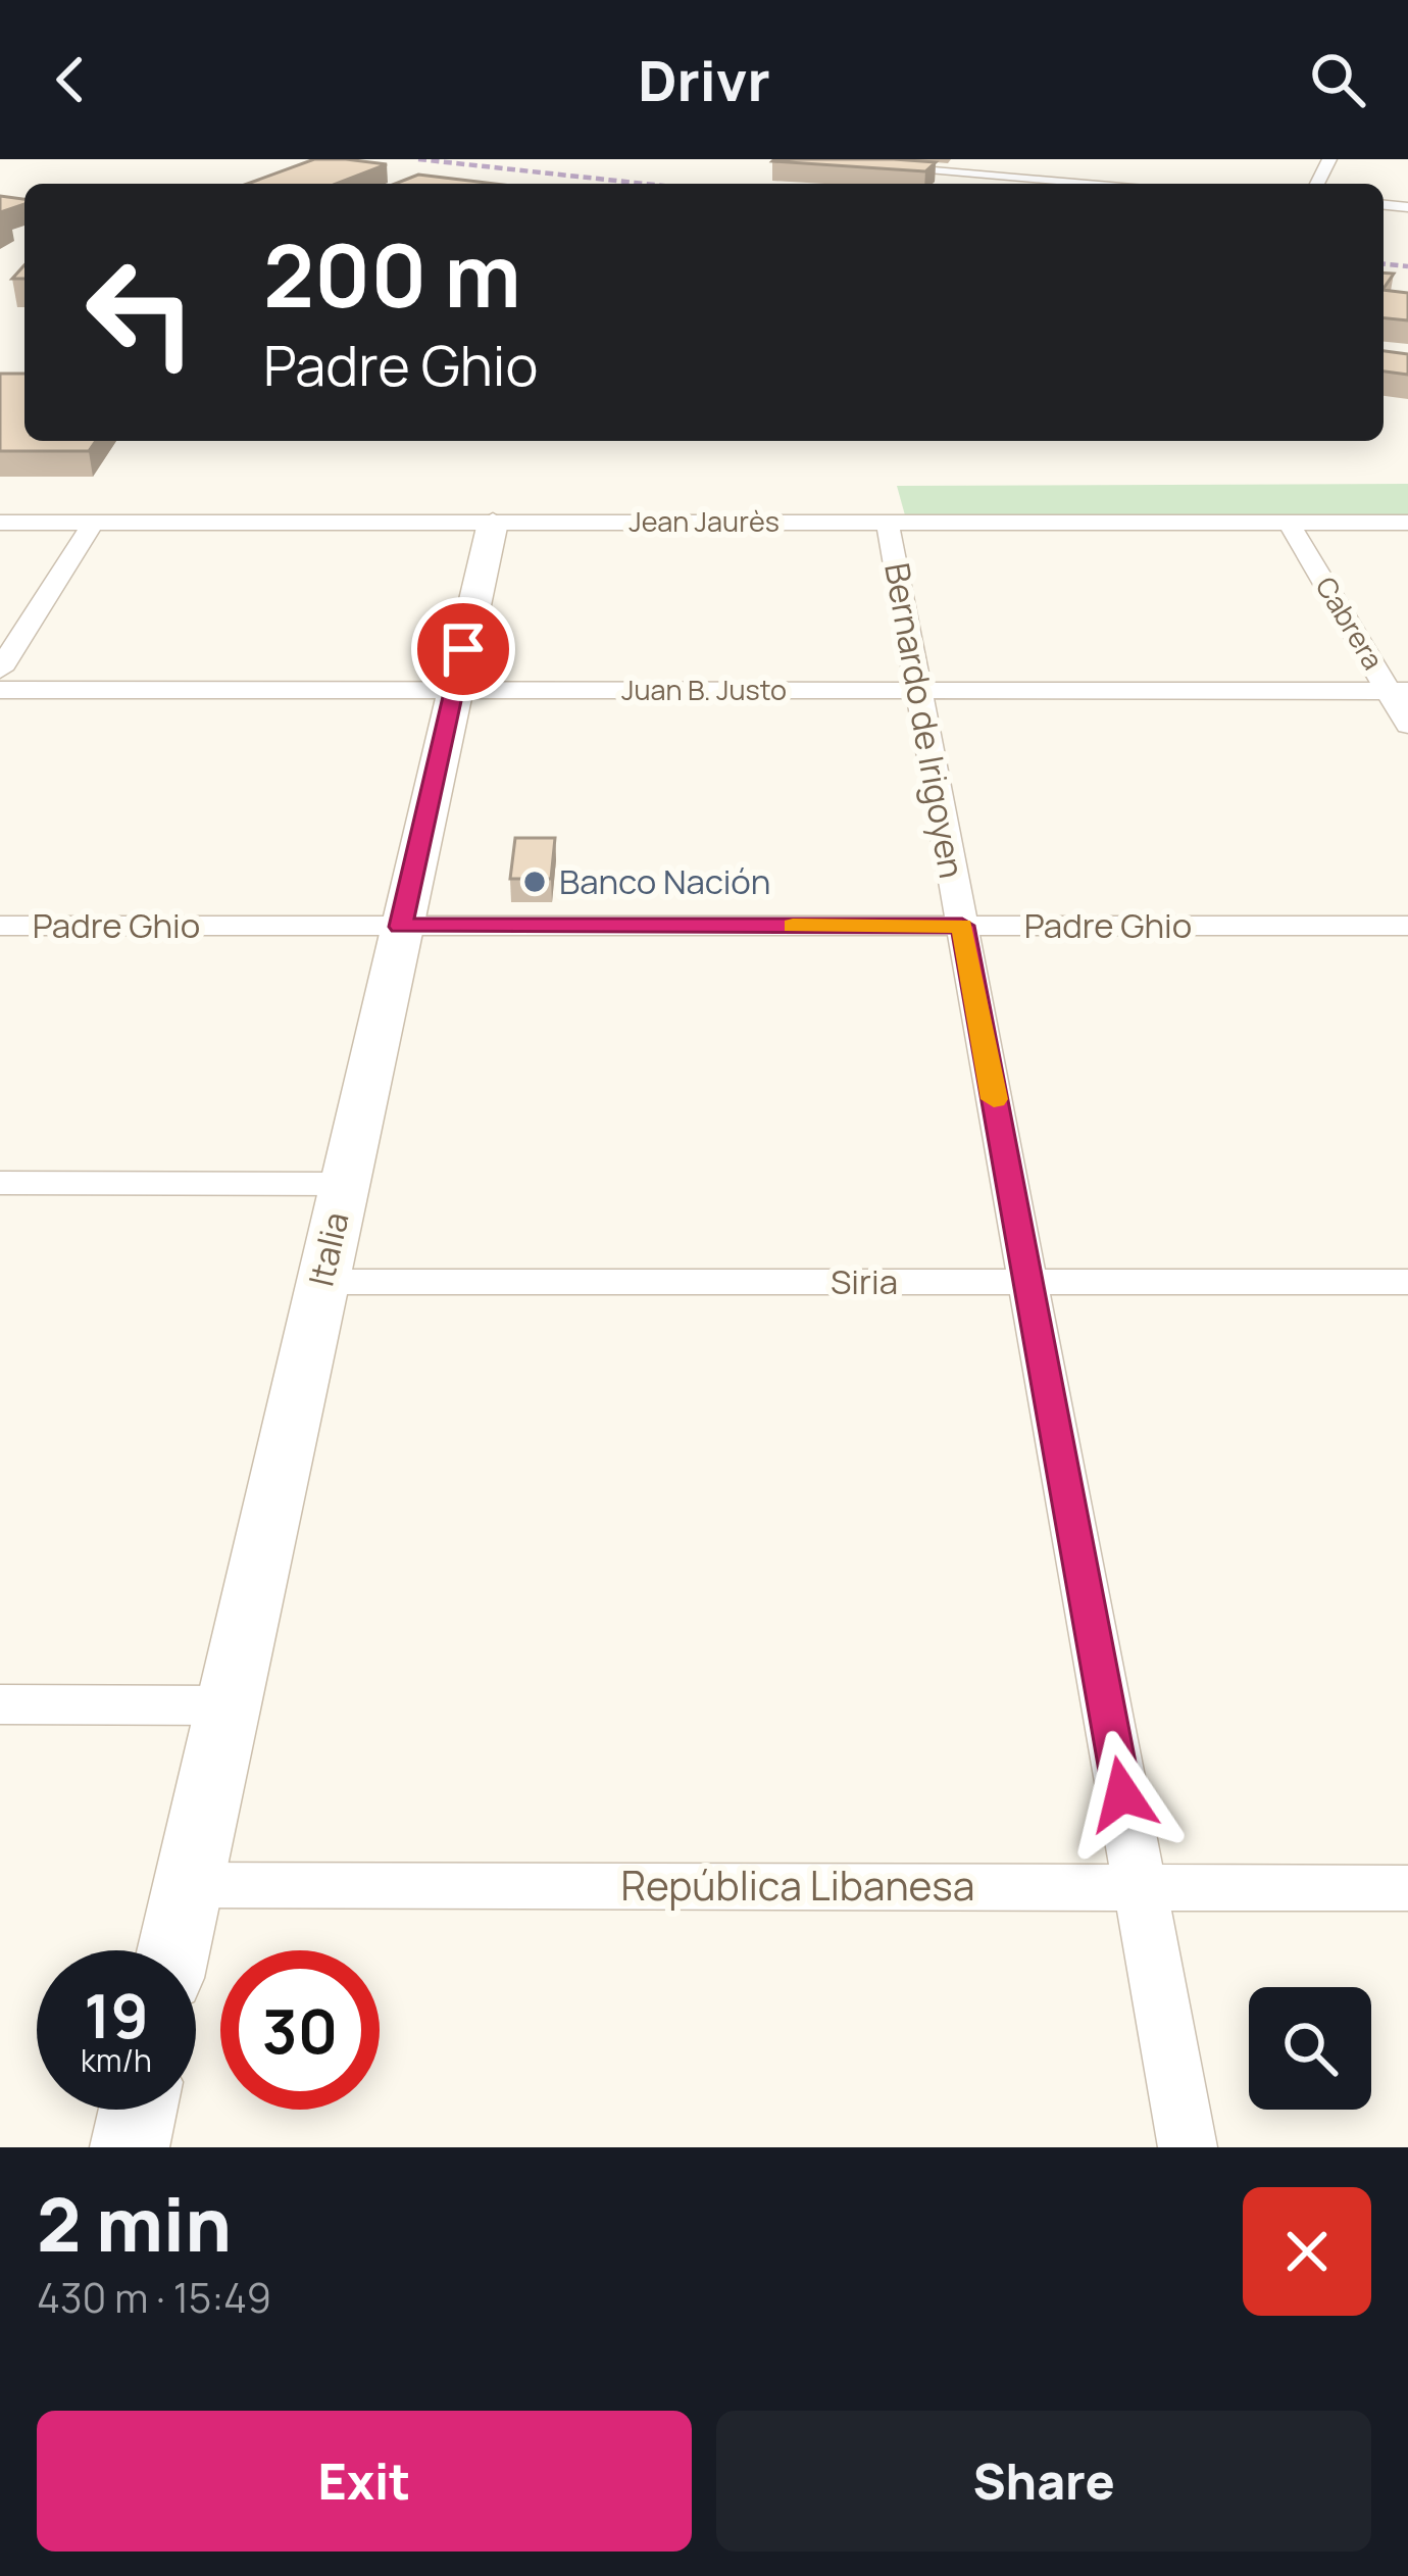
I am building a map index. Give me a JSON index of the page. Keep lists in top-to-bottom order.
{
  "streets": {
    "street": [
      "Jean Jaurès",
      "Cabrera",
      "Juan B. Justo",
      "Bernardo de Irigoyen",
      "Padre Ghio",
      "Italia",
      "Siria",
      "República Libanesa"
    ]
  },
  "crossings": [
    ["Jean Jaurès", "Cabrera"],
    ["Jean Jaurès", "Bernardo de Irigoyen"],
    ["Jean Jaurès", "Italia"],
    ["Cabrera", "Juan B. Justo"],
    ["Juan B. Justo", "Bernardo de Irigoyen"],
    ["Juan B. Justo", "Italia"],
    ["Bernardo de Irigoyen", "Padre Ghio"],
    ["Bernardo de Irigoyen", "Siria"],
    ["Bernardo de Irigoyen", "República Libanesa"],
    ["Padre Ghio", "Italia"],
    ["Italia", "Siria"],
    ["Italia", "República Libanesa"]
  ],
  "places": ["Banco Nación"],
  "page": {
    "header": "Drivr",
    "turn": ["200 m", "Padre Ghio"],
    "speed": "19 km/h",
    "limit": "30",
    "heading": ["2 min", "430 m · 15:49"],
    "buttons": ["Exit", "Share"]
  }
}
